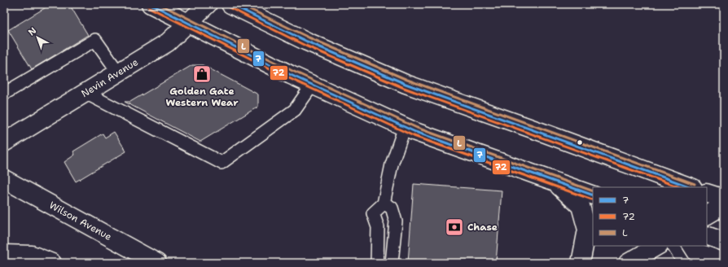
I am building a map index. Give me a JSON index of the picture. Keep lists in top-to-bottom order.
{
  "streets": {
    "main road": ["Nevin Avenue", "Wilson Avenue"]
  },
  "places": {
    "shop": ["Golden Gate Western Wear"],
    "bank": ["Chase"]
  },
  "lines": ["transit line 7", "transit line L", "transit line 72"],
  "legend": ["7", "72", "L"],
  "north": "top left"
}
